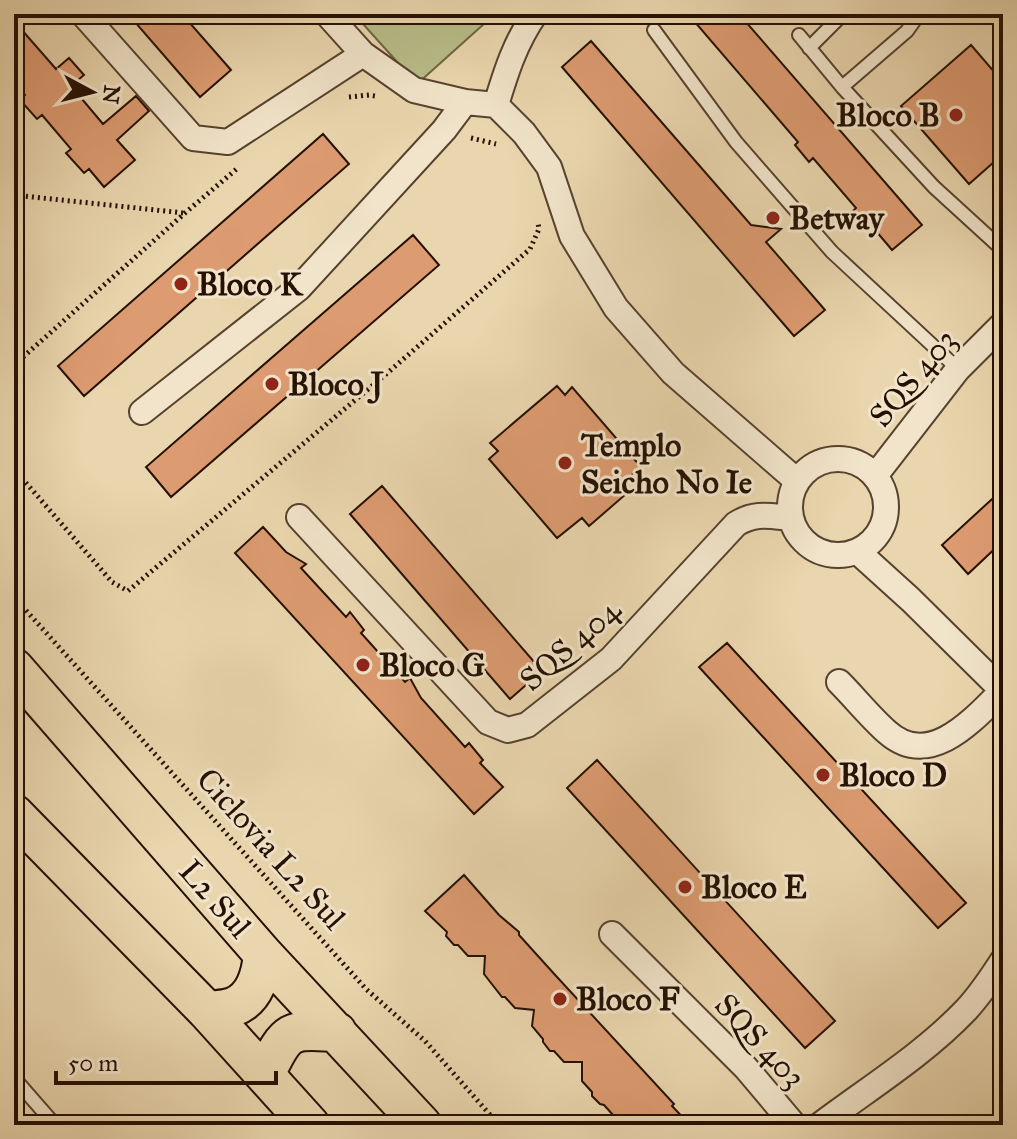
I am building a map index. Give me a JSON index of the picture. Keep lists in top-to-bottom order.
{
  "streets": {
    "main road": ["L2 Sul"],
    "street": ["SQS 403", "SQS 404"],
    "path": ["Ciclovia L2 Sul"]
  },
  "crossings": [
    ["SQS 403", "SQS 404"]
  ],
  "places": [
    "Bloco B",
    "Betway",
    "Bloco K",
    "Bloco J",
    "Templo Seicho No Ie",
    "Bloco G",
    "Bloco D",
    "Bloco E",
    "Bloco F"
  ],
  "scale_bar": "50 m",
  "north": "right"
}
